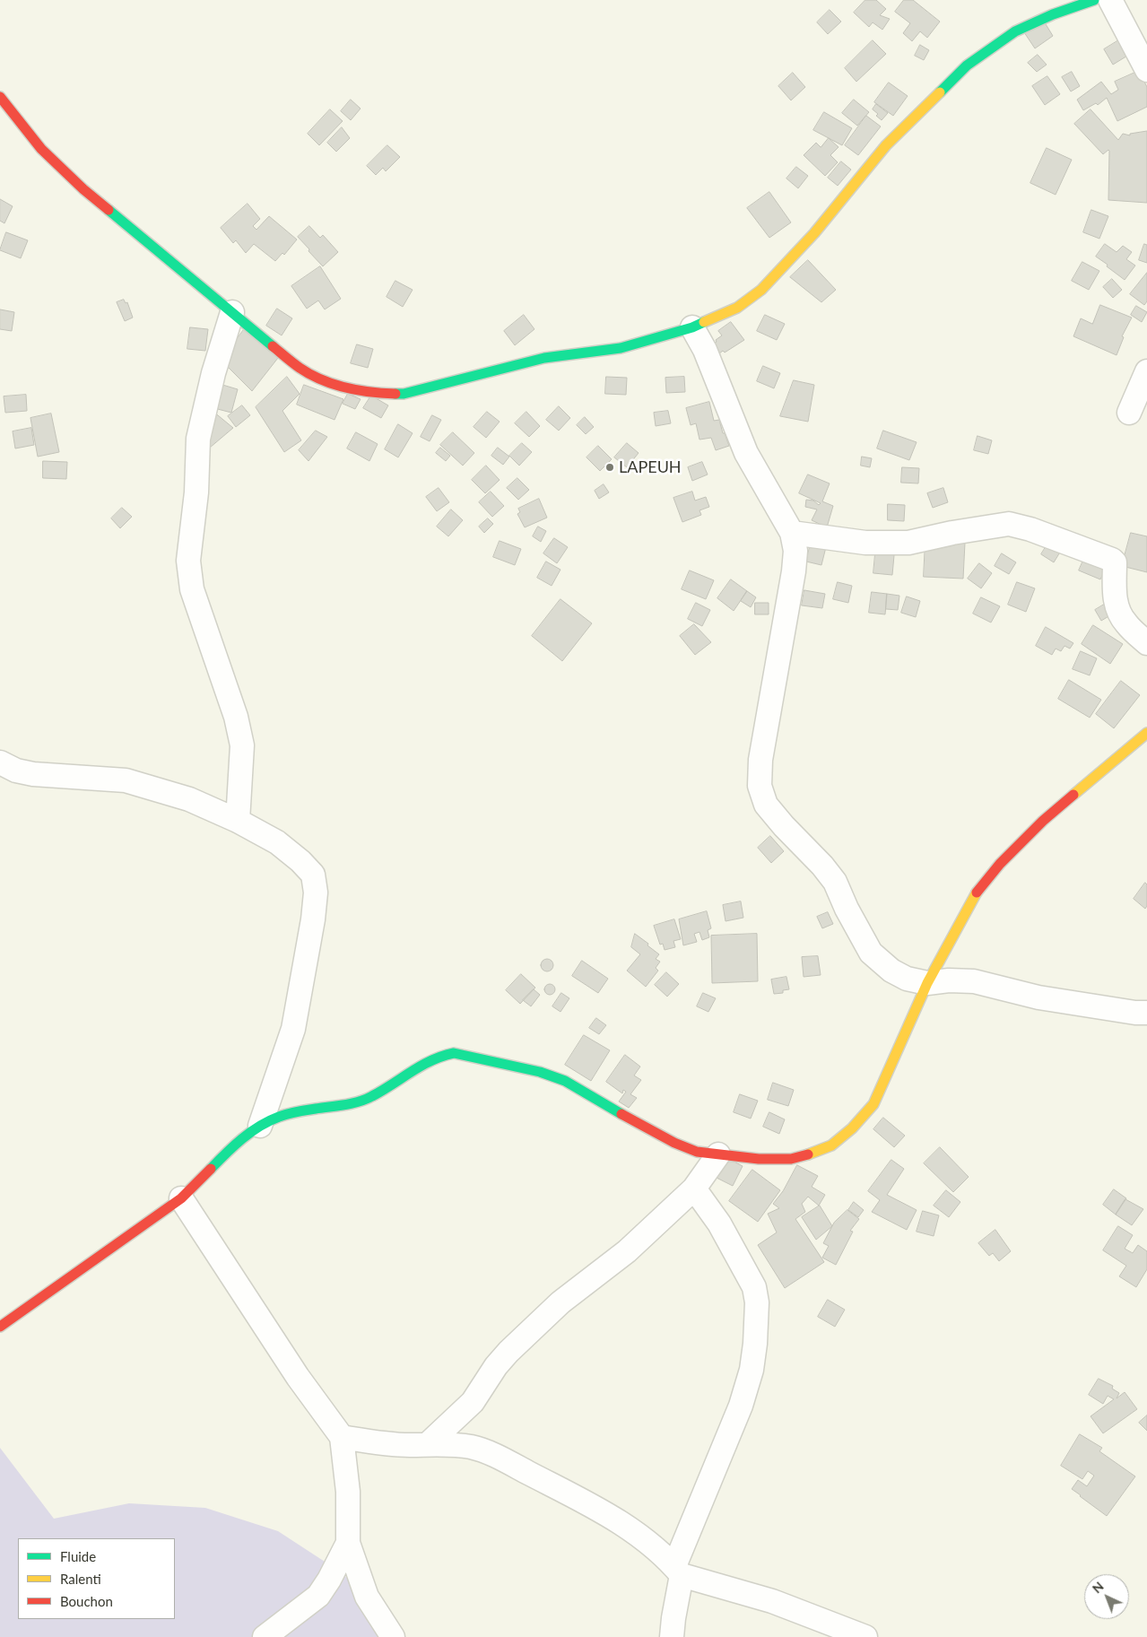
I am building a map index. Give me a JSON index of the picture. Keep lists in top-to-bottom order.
{
  "places": ["LAPEUH"],
  "legend": ["Fluide", "Ralenti", "Bouchon"],
  "north": "top left"
}
